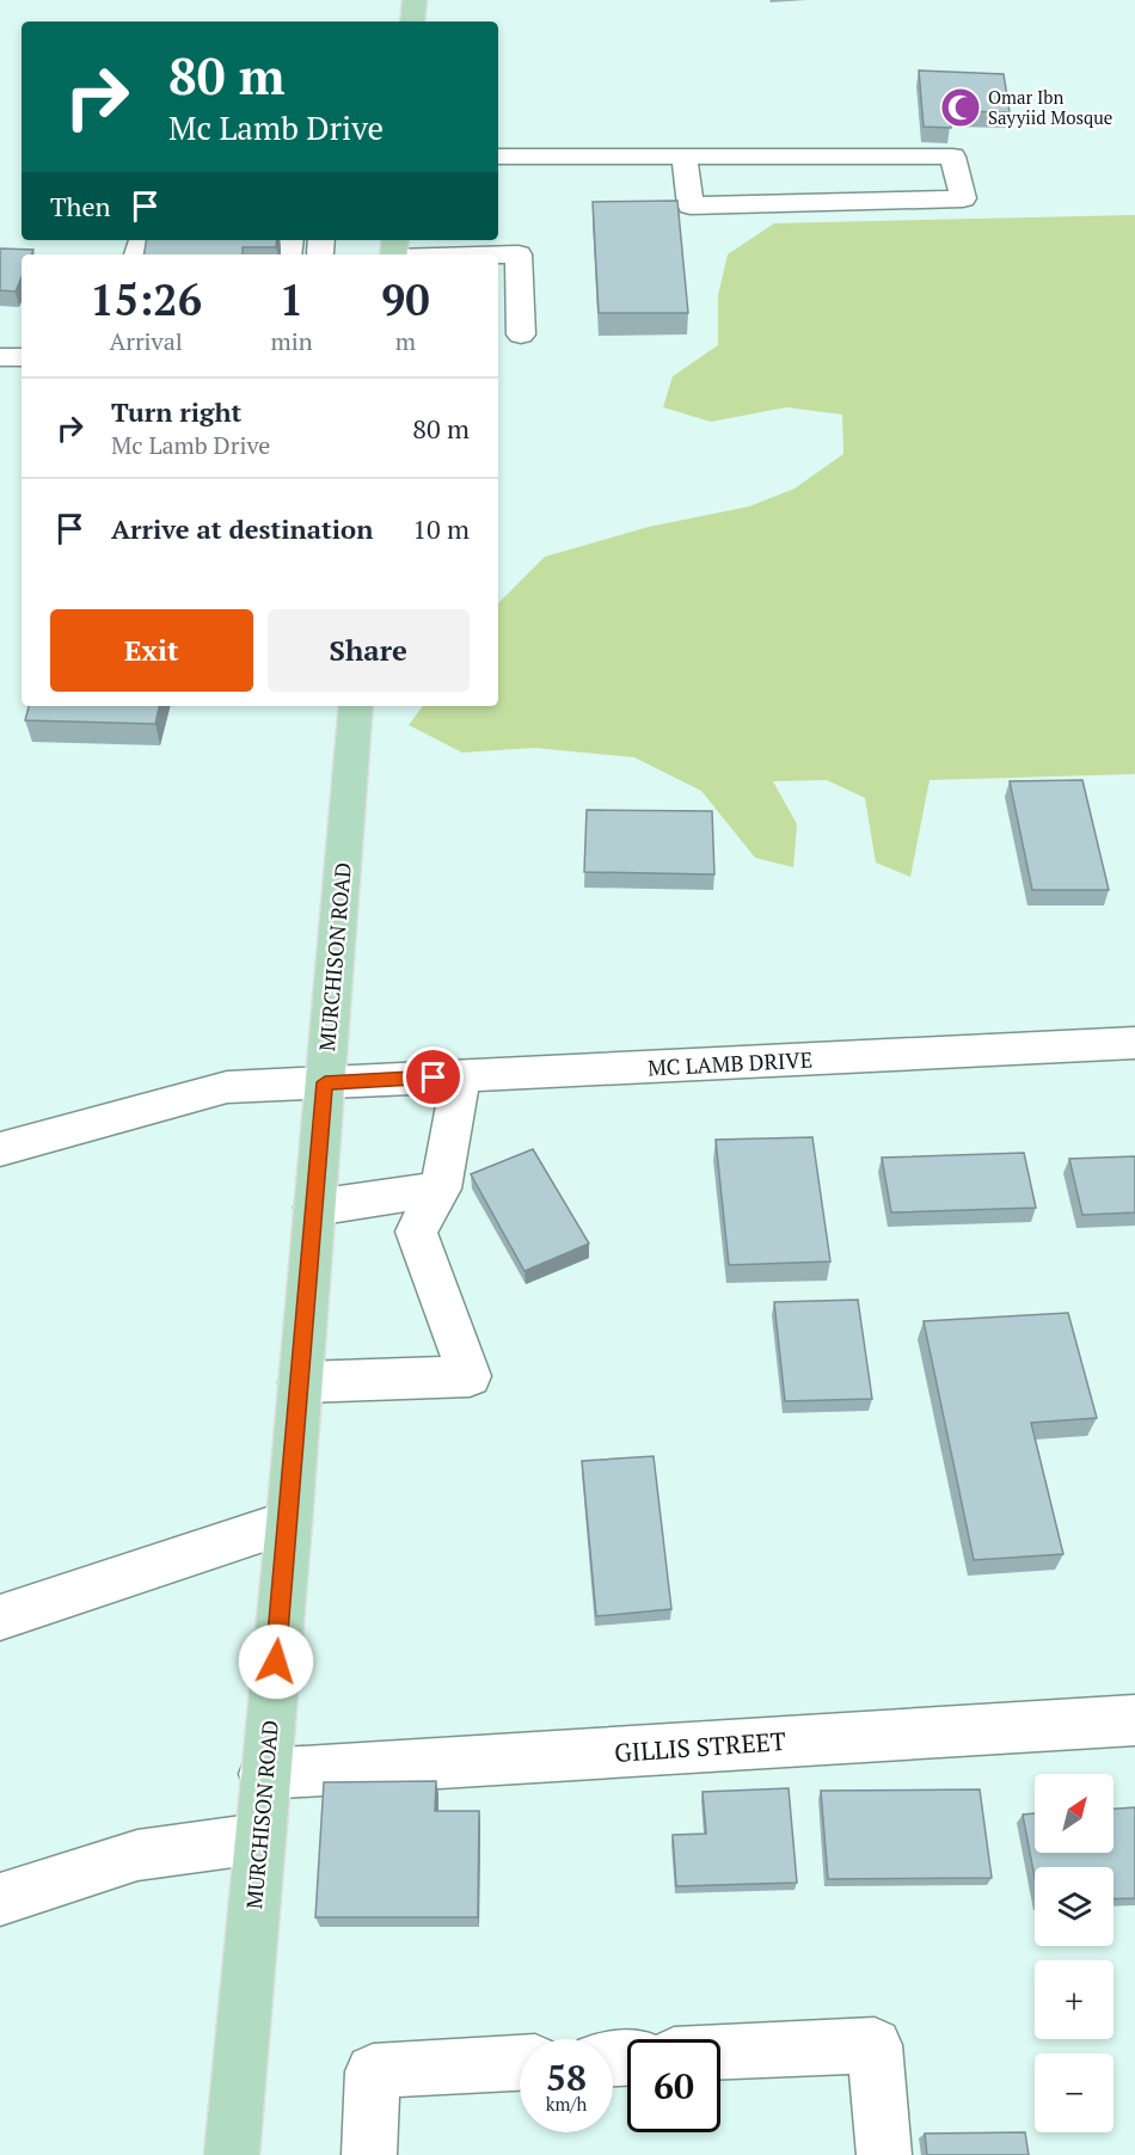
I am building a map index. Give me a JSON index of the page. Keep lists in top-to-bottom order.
{
  "streets": {
    "main road": ["MURCHISON ROAD"],
    "street": ["MC LAMB DRIVE", "GILLIS STREET"]
  },
  "crossings": [
    ["MURCHISON ROAD", "MC LAMB DRIVE"],
    ["MURCHISON ROAD", "GILLIS STREET"]
  ],
  "places": {
    "mosque": ["Omar Ibn Sayyiid Mosque"]
  },
  "north": "top right",
  "page": {
    "turn": ["80 m", "Mc Lamb Drive"],
    "then": "Then",
    "eta": [
      "15:26",
      "Arrival",
      "1",
      "min",
      "90",
      "m"
    ],
    "list": [
      {
        "name": "Turn right",
        "note": "Mc Lamb Drive",
        "value": "80 m"
      },
      {
        "name": "Arrive at destination",
        "value": "10 m"
      }
    ],
    "buttons": ["Exit", "Share"],
    "map_buttons": ["+", "−"],
    "speed": "58 km/h",
    "limit": "60"
  }
}
